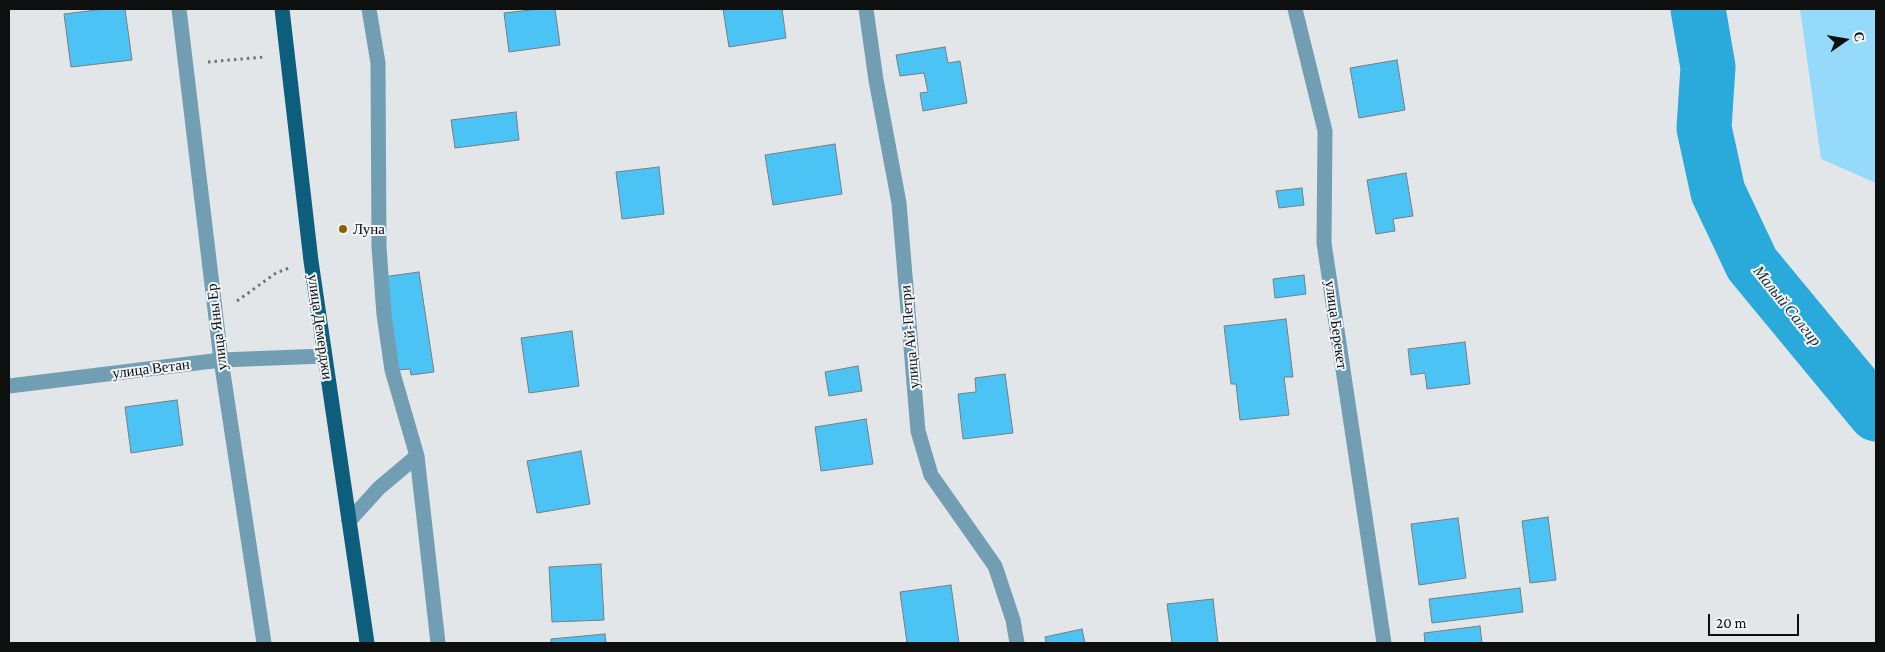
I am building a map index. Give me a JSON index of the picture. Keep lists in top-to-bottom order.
{
  "streets": {
    "main road": ["улица Демерджи"],
    "street": [
      "улица Берекет",
      "улица Яны Ер",
      "улица Ай-Петри",
      "улица Ветан"
    ]
  },
  "crossings": [
    ["улица Яны Ер", "улица Ветан"],
    ["улица Демерджи", "улица Ветан"]
  ],
  "water": ["Малый Салгир"],
  "places": ["Луна"],
  "scale_bar": "20 m",
  "north": "right"
}
